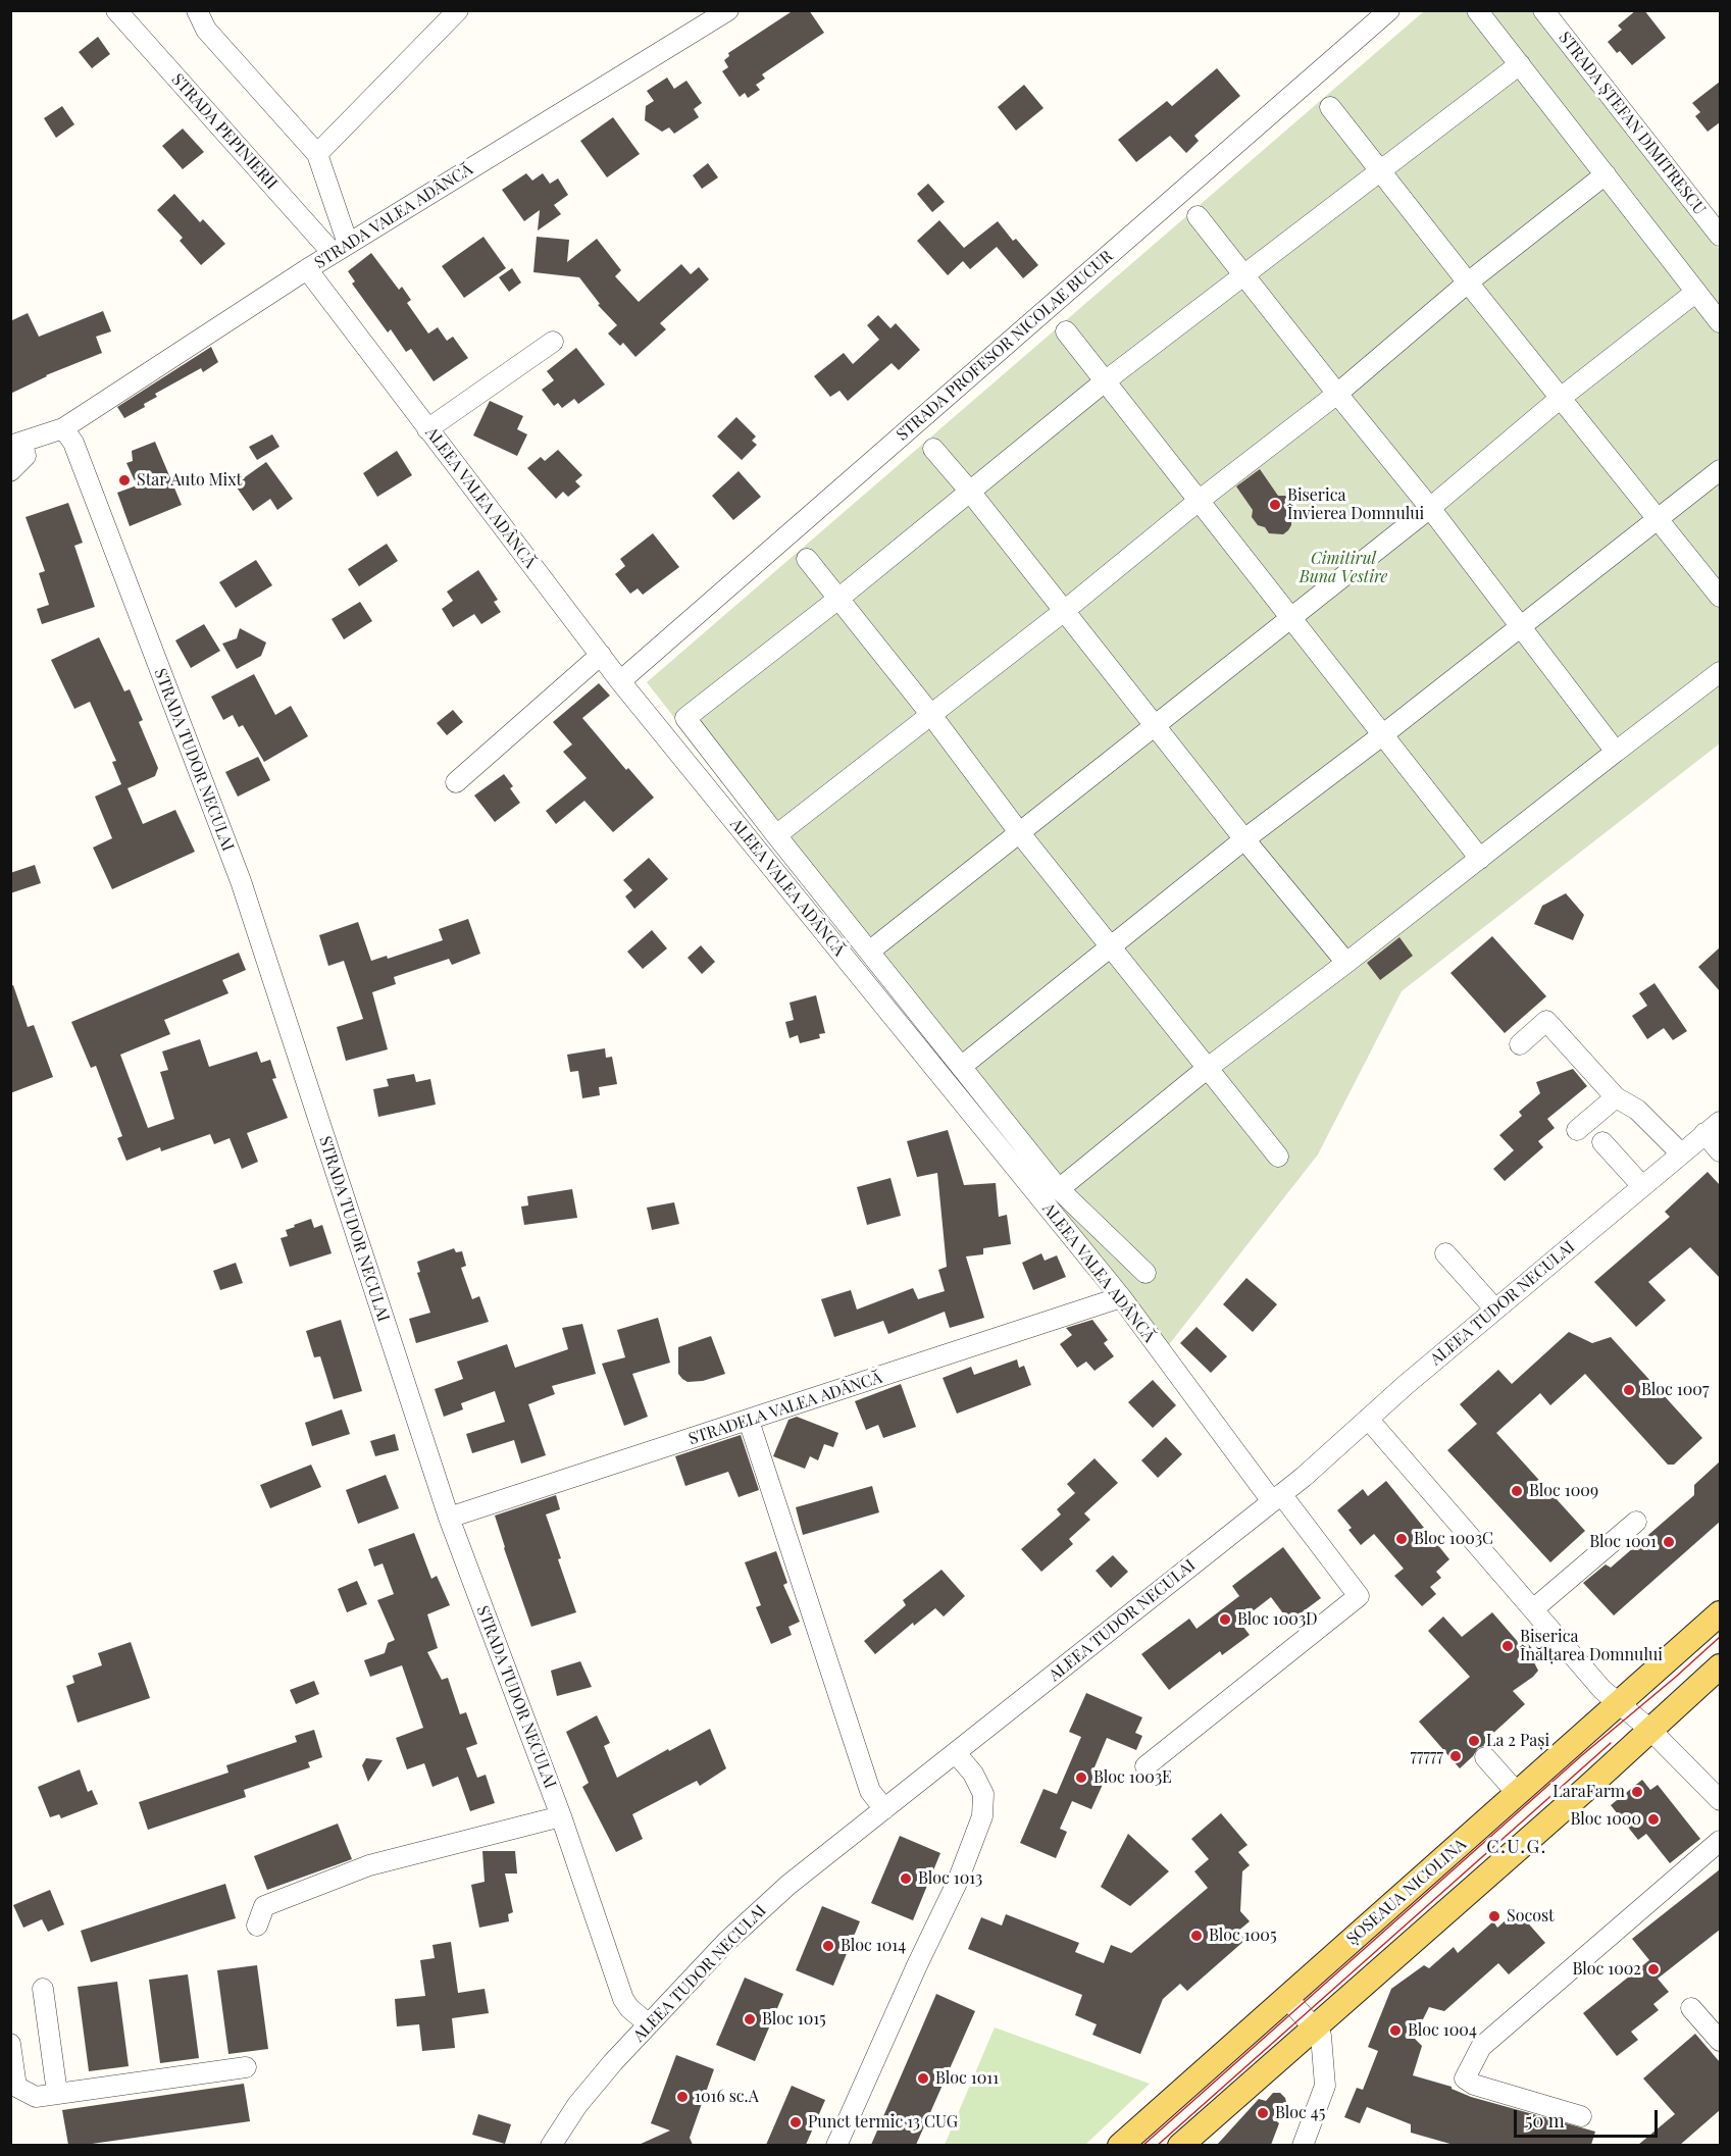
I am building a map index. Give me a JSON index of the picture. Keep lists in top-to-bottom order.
{
  "streets": {
    "main road": ["ȘOSEAUA NICOLINA"],
    "street": [
      "STRADA ȘTEFAN DIMITRESCU",
      "STRADA PEPINIERII",
      "STRADA VALEA ADÂNCĂ",
      "STRADA PROFESOR NICOLAE BUCUR",
      "ALEEA VALEA ADÂNCĂ",
      "STRADA TUDOR NECULAI",
      "ALEEA TUDOR NECULAI",
      "STRADELA VALEA ADÂNCĂ"
    ]
  },
  "crossings": [
    ["STRADA PEPINIERII", "STRADA VALEA ADÂNCĂ"],
    ["STRADA VALEA ADÂNCĂ", "ALEEA VALEA ADÂNCĂ"],
    ["STRADA VALEA ADÂNCĂ", "STRADA TUDOR NECULAI"],
    ["STRADA PROFESOR NICOLAE BUCUR", "ALEEA VALEA ADÂNCĂ"],
    ["ALEEA VALEA ADÂNCĂ", "ALEEA TUDOR NECULAI"],
    ["ALEEA VALEA ADÂNCĂ", "STRADELA VALEA ADÂNCĂ"],
    ["STRADA TUDOR NECULAI", "ALEEA TUDOR NECULAI"],
    ["STRADA TUDOR NECULAI", "STRADELA VALEA ADÂNCĂ"]
  ],
  "districts": ["C.U.G."],
  "parks": ["Cimitirul Buna Vestire"],
  "places": [
    "Star Auto Mixt",
    "Biserica Învierea Domnului",
    "Bloc 1007",
    "Bloc 1009",
    "Bloc 1003C",
    "Bloc 1001",
    "Bloc 1003D",
    "Biserica Înălțarea Domnului",
    "La 2 Pași",
    "77777",
    "Bloc 1003E",
    "LaraFarm",
    "Bloc 1000",
    "Bloc 1013",
    "Socost",
    "Bloc 1005",
    "Bloc 1014",
    "Bloc 1002",
    "Bloc 1015",
    "Bloc 1004",
    "Bloc 1011",
    "1016 sc.A",
    "Bloc 45",
    "Punct termic 13 CUG"
  ],
  "scale_bar": "50 m"
}
